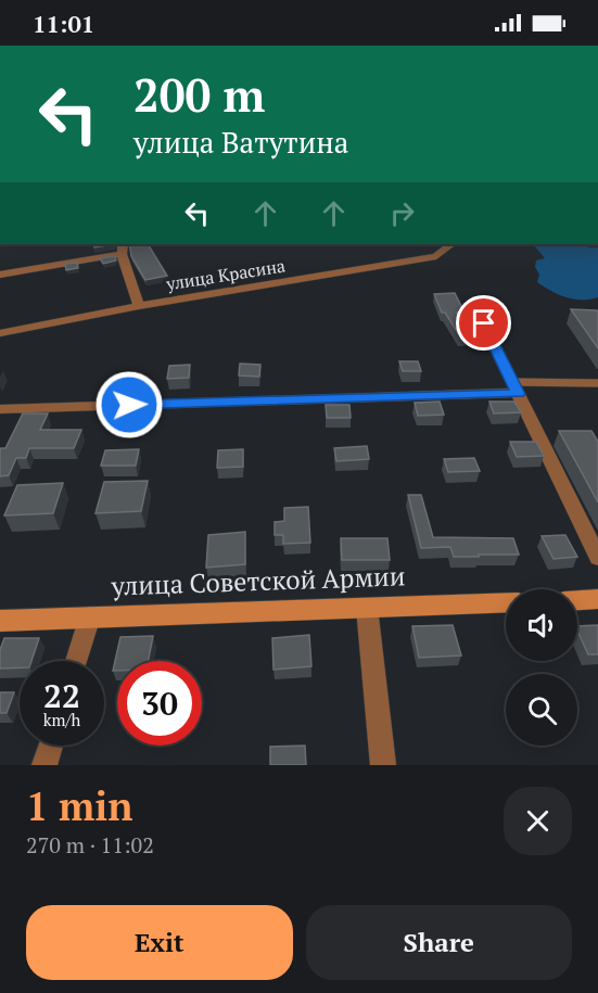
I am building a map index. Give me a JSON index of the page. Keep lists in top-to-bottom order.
{
  "streets": {
    "street": ["улица Красина", "улица Советской Армии"]
  },
  "page": {
    "status": "11:01",
    "turn": ["200 m", "улица Ватутина"],
    "speed": "22 km/h",
    "limit": "30",
    "heading": ["1 min", "270 m · 11:02"],
    "buttons": ["Exit", "Share"]
  }
}
